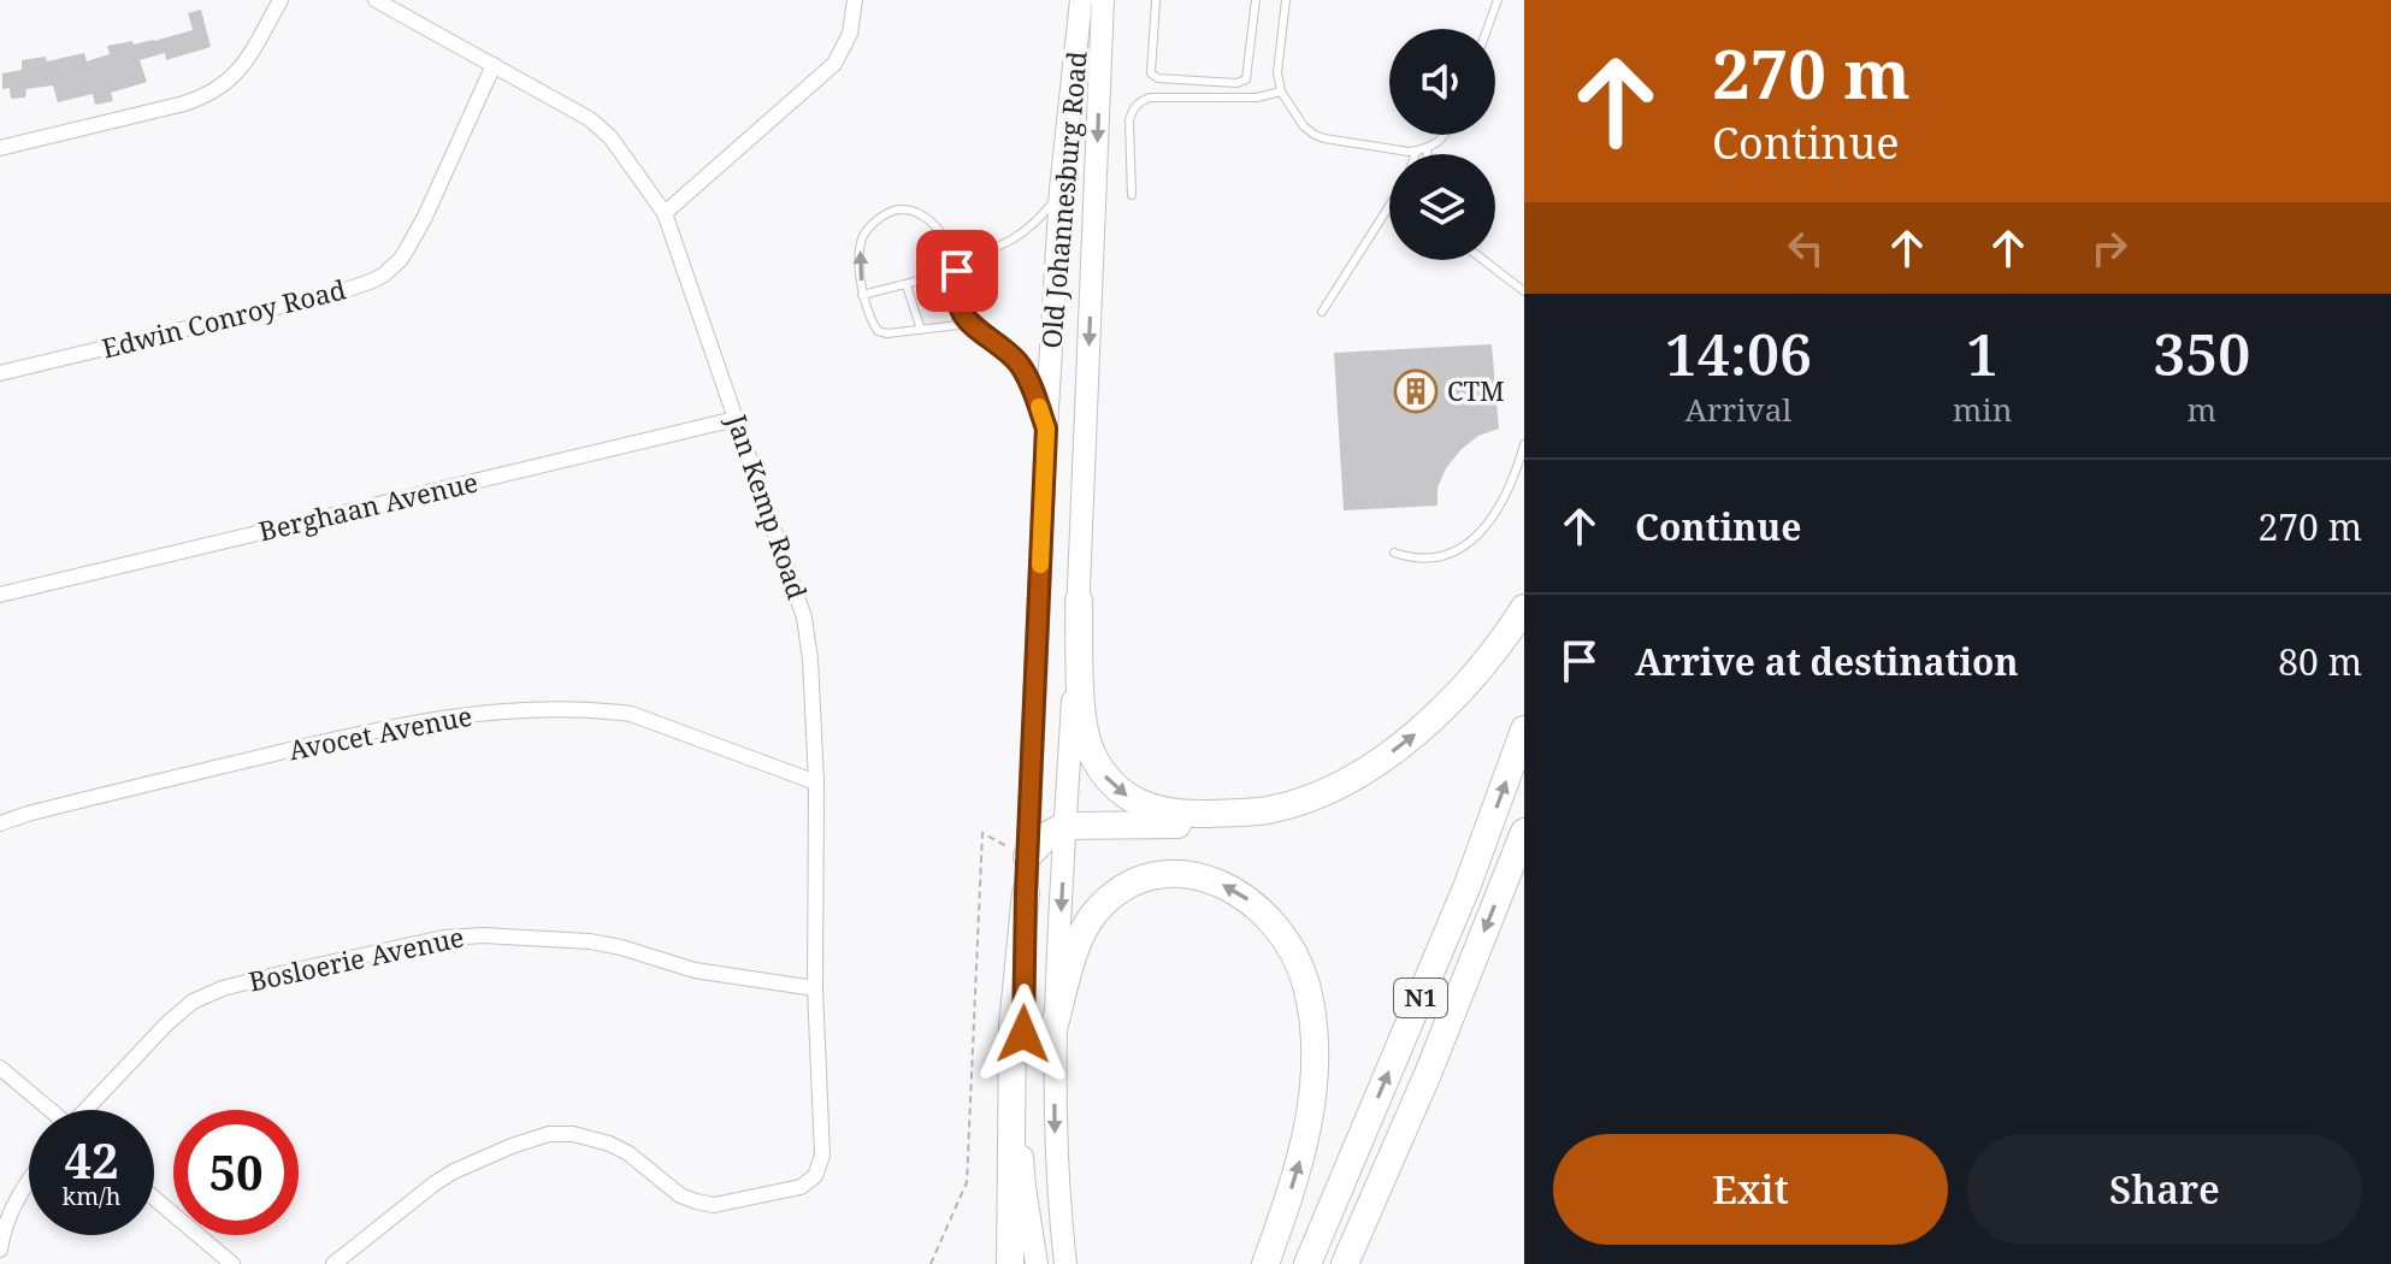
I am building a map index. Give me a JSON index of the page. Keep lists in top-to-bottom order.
{
  "streets": {
    "highway": ["N1"],
    "main road": ["Old Johannesburg Road"],
    "street": [
      "Edwin Conroy Road",
      "Berghaan Avenue",
      "Jan Kemp Road",
      "Avocet Avenue",
      "Bosloerie Avenue"
    ]
  },
  "crossings": [
    ["Edwin Conroy Road", "Jan Kemp Road"],
    ["Berghaan Avenue", "Jan Kemp Road"],
    ["Jan Kemp Road", "Avocet Avenue"],
    ["Jan Kemp Road", "Bosloerie Avenue"]
  ],
  "places": {
    "building": ["CTM"]
  },
  "page": {
    "turn": ["270 m", "Continue"],
    "eta": [
      "14:06",
      "Arrival",
      "1",
      "min",
      "350",
      "m"
    ],
    "list": [
      {
        "name": "Continue",
        "value": "270 m"
      },
      {
        "name": "Arrive at destination",
        "value": "80 m"
      }
    ],
    "speed": "42 km/h",
    "limit": "50",
    "buttons": ["Exit", "Share"]
  }
}
